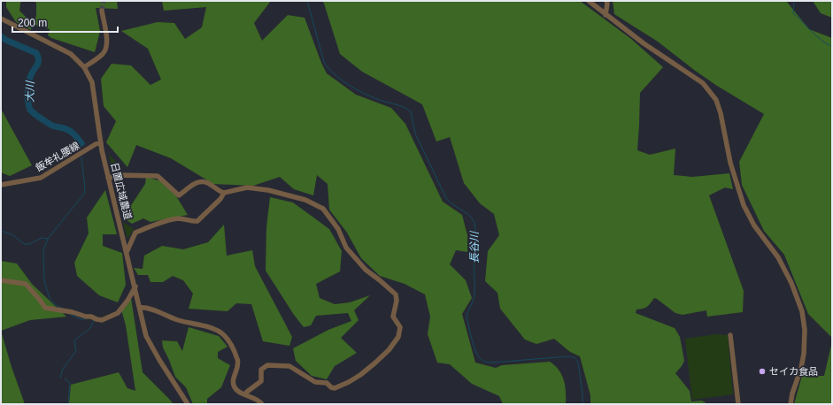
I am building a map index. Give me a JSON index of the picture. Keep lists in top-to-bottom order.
{
  "streets": {
    "street": ["飯牟礼腰線", "日置広域農道"]
  },
  "crossings": [
    ["飯牟礼腰線", "日置広域農道"]
  ],
  "water": ["大川", "長谷川"],
  "places": ["セイカ食品"],
  "scale_bar": "200 m"
}
